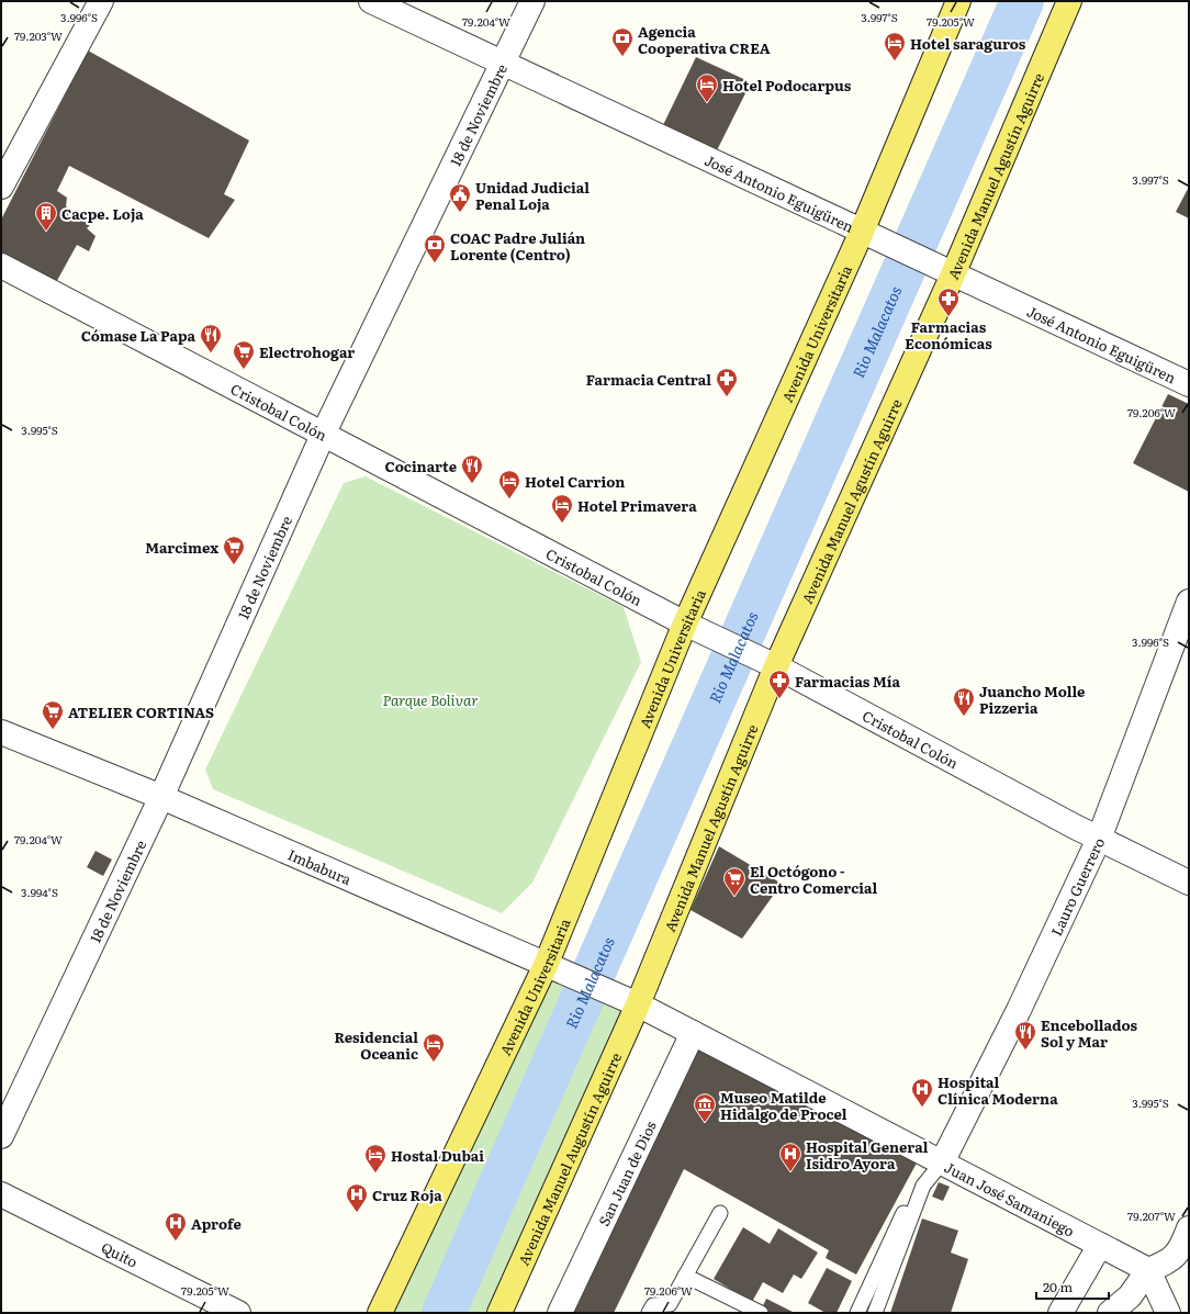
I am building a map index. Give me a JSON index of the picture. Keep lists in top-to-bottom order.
{
  "streets": {
    "main road": ["Avenida Manuel Agustín Aguirre", "Avenida Universitaria", "Avenida Manuel Augustín Aguirre"],
    "street": [
      "18 de Noviembre",
      "José Antonio Eguigüren",
      "Cristobal Colón",
      "Imbabura",
      "Lauro Guerrero",
      "San Juan de Dios",
      "Juan José Samaniego",
      "Quito"
    ]
  },
  "crossings": [
    ["18 de Noviembre", "José Antonio Eguigüren"],
    ["18 de Noviembre", "Cristobal Colón"],
    ["18 de Noviembre", "Imbabura"],
    ["Avenida Manuel Agustín Aguirre", "José Antonio Eguigüren"],
    ["Avenida Manuel Agustín Aguirre", "Cristobal Colón"],
    ["Avenida Manuel Agustín Aguirre", "Imbabura"],
    ["Avenida Manuel Agustín Aguirre", "Avenida Manuel Augustín Aguirre"],
    ["Avenida Manuel Agustín Aguirre", "Juan José Samaniego"],
    ["José Antonio Eguigüren", "Avenida Universitaria"],
    ["Avenida Universitaria", "Cristobal Colón"],
    ["Avenida Universitaria", "Imbabura"],
    ["Cristobal Colón", "Lauro Guerrero"],
    ["Imbabura", "Avenida Manuel Augustín Aguirre"],
    ["Imbabura", "Juan José Samaniego"],
    ["Lauro Guerrero", "Juan José Samaniego"],
    ["Avenida Manuel Augustín Aguirre", "Juan José Samaniego"],
    ["San Juan de Dios", "Juan José Samaniego"]
  ],
  "water": ["Rio Malacatos"],
  "parks": ["Parque Bolivar"],
  "places": {
    "bank": ["Agencia Cooperativa CREA", "COAC Padre Julián Lorente (Centro)"],
    "hotel": [
      "Hotel saraguros",
      "Hotel Podocarpus",
      "Hotel Carrion",
      "Hotel Primavera",
      "Residencial Oceanic",
      "Hostal Dubai"
    ],
    "public building": ["Unidad Judicial Penal Loja"],
    "building": ["Cacpe. Loja"],
    "pharmacy": ["Farmacias Económicas", "Farmacia Central", "Farmacias Mía"],
    "restaurant": [
      "Cómase La Papa",
      "Cocinarte",
      "Juancho Molle Pizzeria",
      "Encebollados Sol y Mar"
    ],
    "supermarket": [
      "Electrohogar",
      "Marcimex",
      "ATELIER CORTINAS",
      "El Octógono - Centro Comercial"
    ],
    "hospital": [
      "Hospital Clínica Moderna",
      "Hospital General Isidro Ayora",
      "Cruz Roja",
      "Aprofe"
    ],
    "museum": ["Museo Matilde Hidalgo de Procel"]
  },
  "scale_bar": "20 m",
  "coordinates": [
    "3.996°S",
    "3.997°S",
    "79.204°W",
    "79.205°W",
    "79.203°W",
    "79.206°W",
    "3.995°S",
    "3.994°S",
    "79.207°W"
  ]
}
